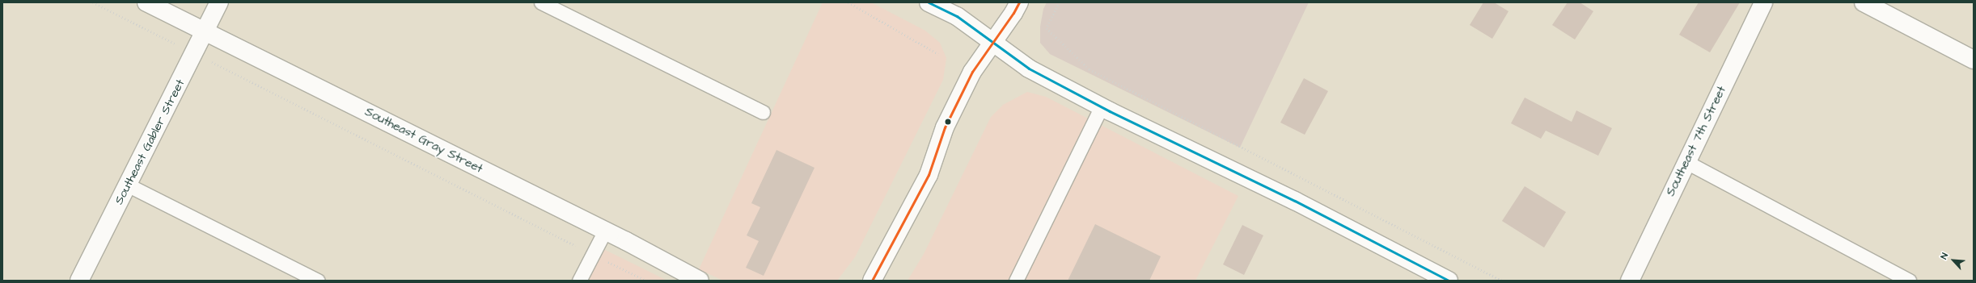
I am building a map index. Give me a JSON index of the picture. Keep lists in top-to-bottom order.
{
  "streets": {
    "street": ["Southeast Gray Street", "Southeast 7th Street", "Southeast Gabler Street"]
  },
  "crossings": [
    ["Southeast Gray Street", "Southeast Gabler Street"]
  ],
  "north": "top left"
}
